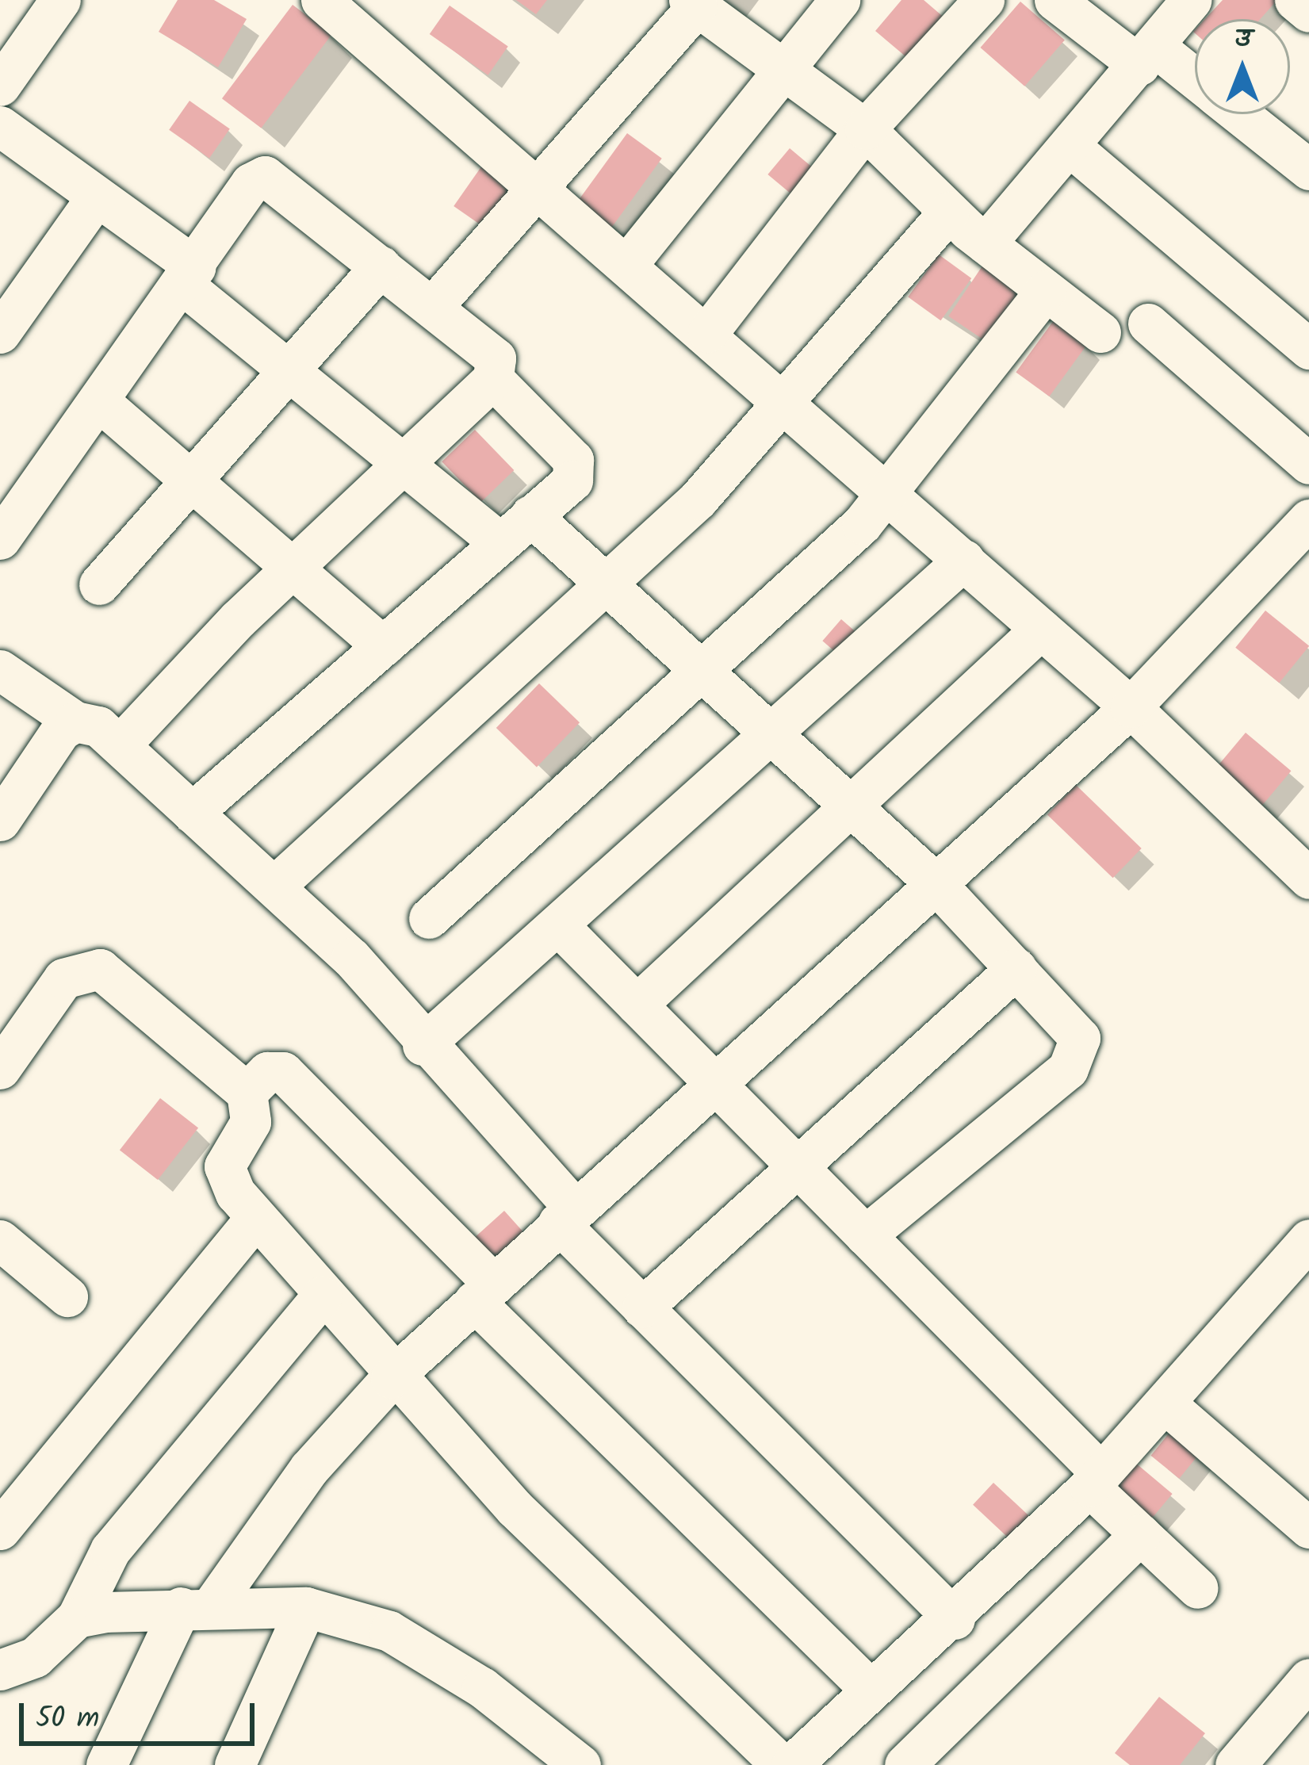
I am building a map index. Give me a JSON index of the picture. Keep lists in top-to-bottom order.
{
  "scale_bar": "50 m",
  "north": "top"
}
